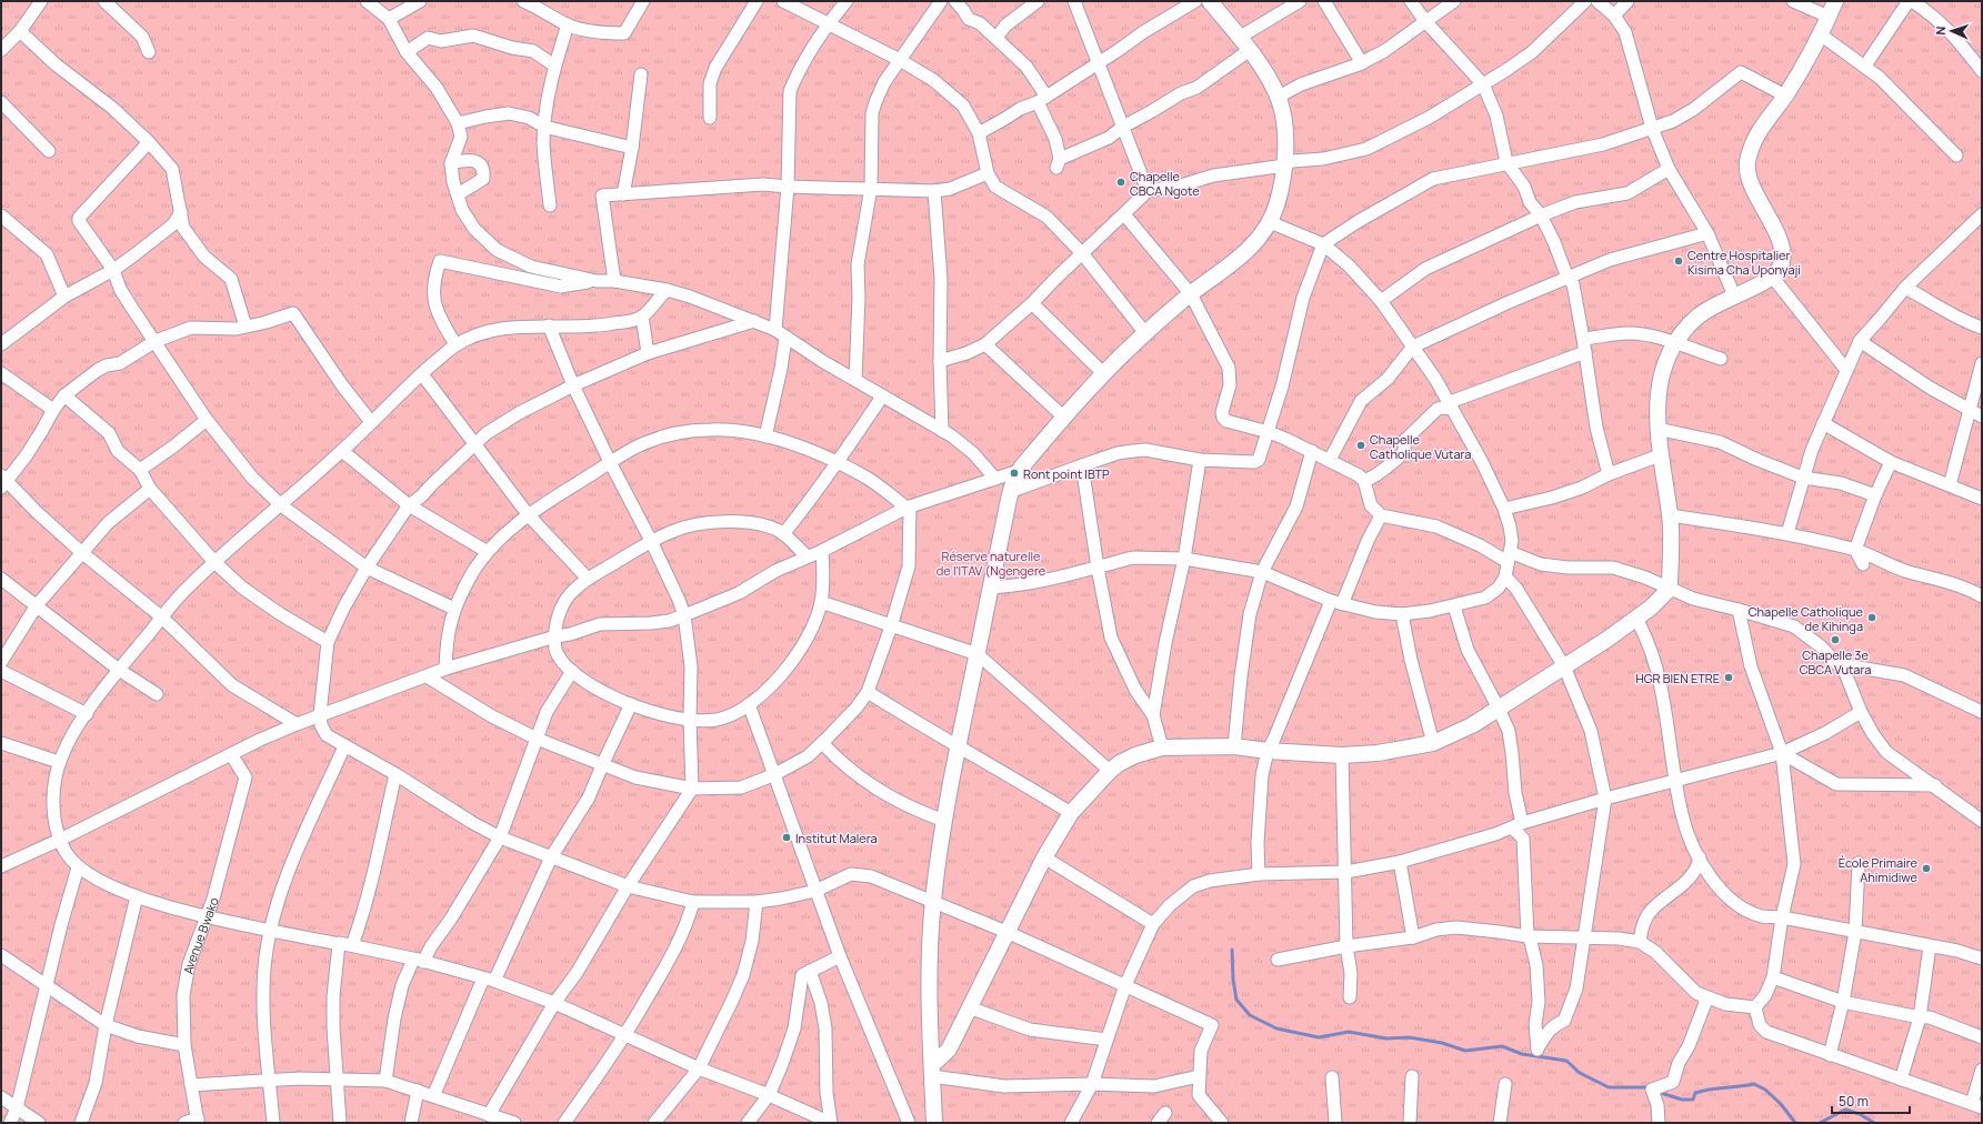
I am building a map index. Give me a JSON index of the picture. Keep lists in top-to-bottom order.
{
  "streets": {
    "street": ["Avenue Bwako"]
  },
  "parks": ["Réserve naturelle de l'ITAV (Ngengere"],
  "places": [
    "Chapelle CBCA Ngote",
    "Centre Hospitalier Kisima Cha Uponyaji",
    "Chapelle Catholique Vutara",
    "Ront point IBTP",
    "Chapelle Catholique de Kihinga",
    "Chapelle 3e CBCA Vutara",
    "HGR BIEN ETRE",
    "Institut Malera",
    "École Primaire Ahimidiwe"
  ],
  "scale_bar": "50 m",
  "north": "left"
}
